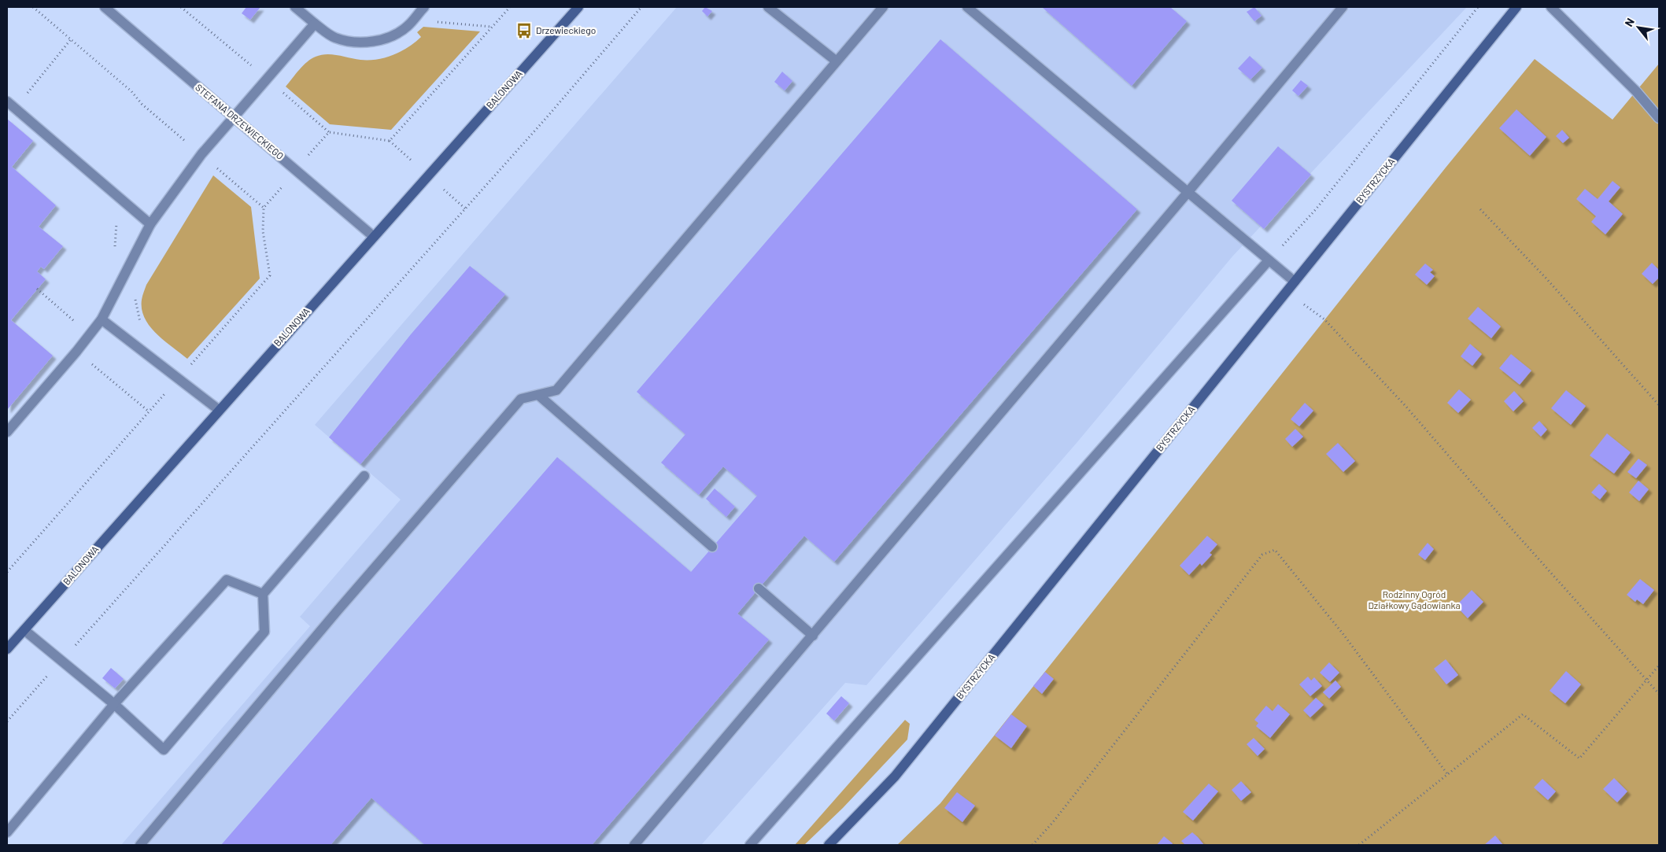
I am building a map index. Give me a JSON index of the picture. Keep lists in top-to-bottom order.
{
  "streets": {
    "street": ["BALONOWA", "STEFANA DRZEWIECKIEGO", "BYSTRZYCKA"]
  },
  "crossings": [
    ["BALONOWA", "STEFANA DRZEWIECKIEGO"]
  ],
  "parks": ["Rodzinny Ogród Działkowy Gądowianka"],
  "places": {
    "bus stop": ["Drzewieckiego"]
  },
  "north": "top left"
}
